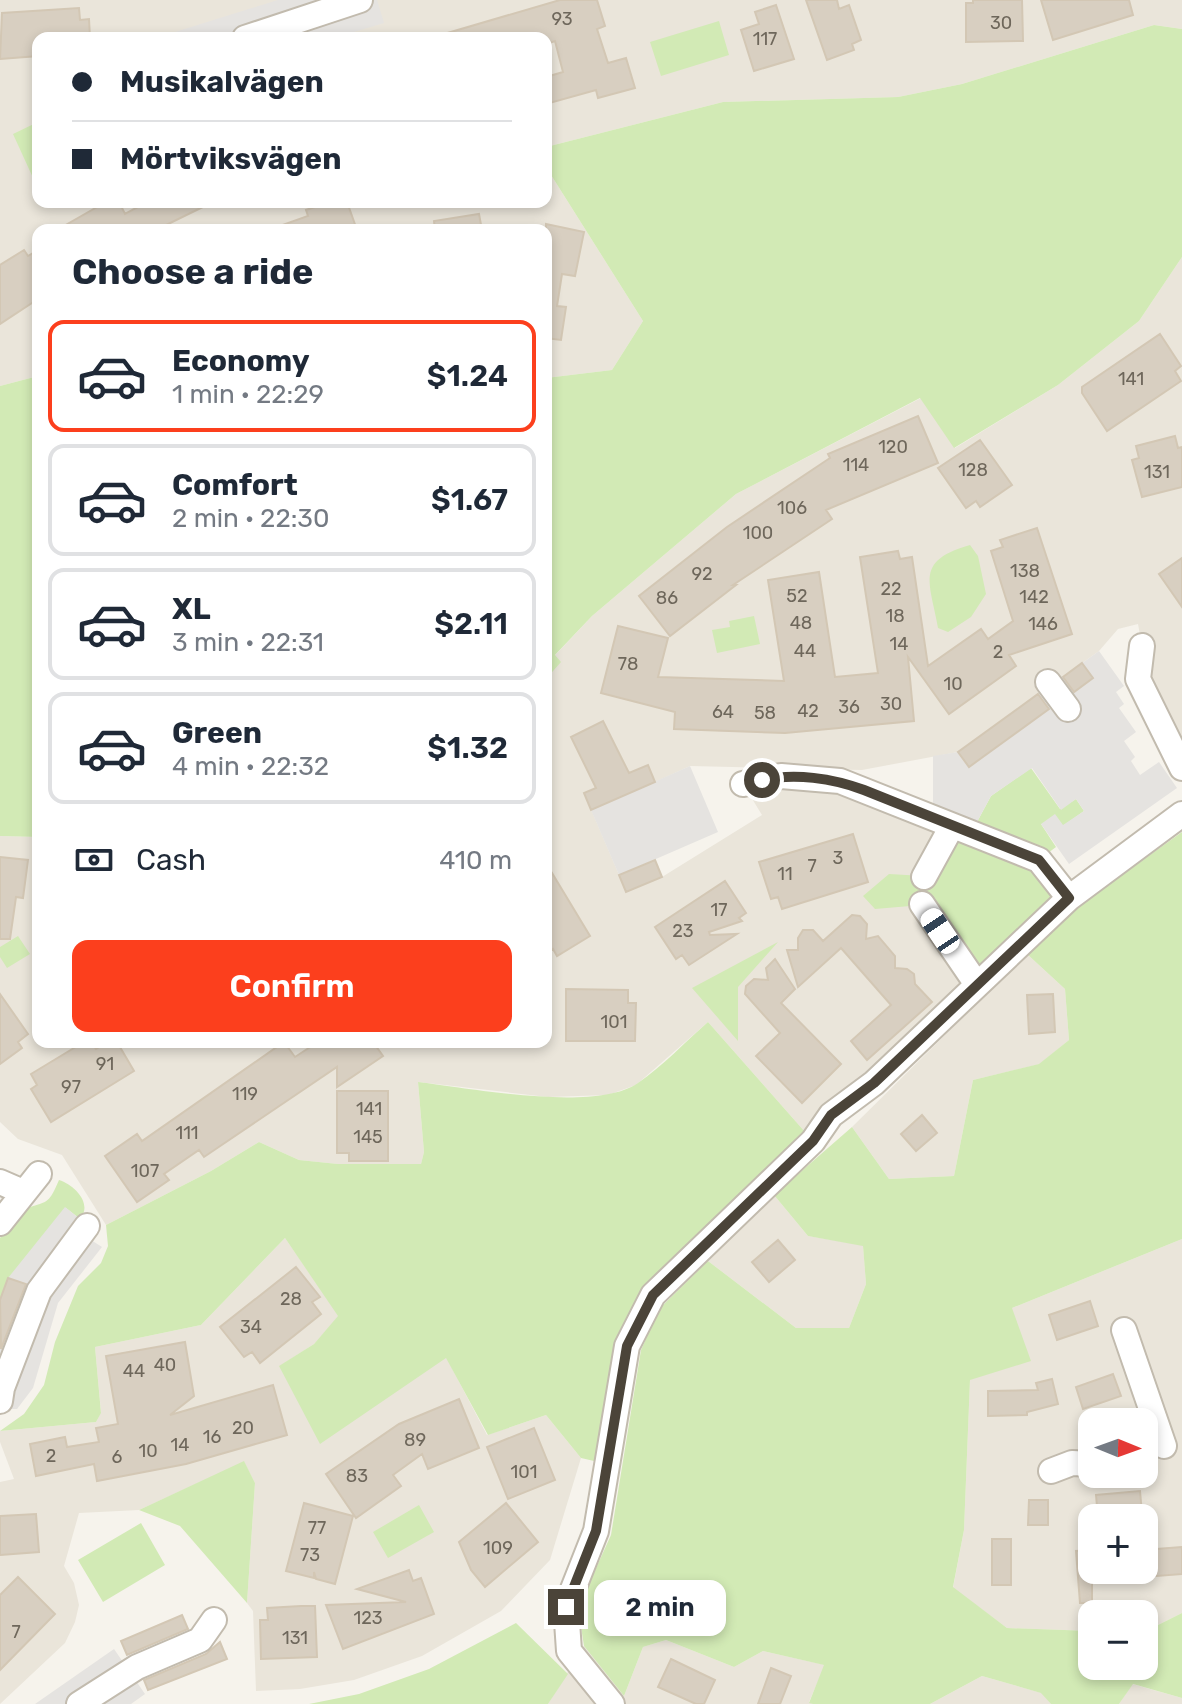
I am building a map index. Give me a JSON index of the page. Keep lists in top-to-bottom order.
{
  "house_numbers": [
    "93",
    "30",
    "117",
    "141",
    "120",
    "114",
    "128",
    "131",
    "106",
    "100",
    "138",
    "92",
    "22",
    "52",
    "142",
    "86",
    "18",
    "48",
    "146",
    "14",
    "44",
    "2",
    "78",
    "10",
    "30",
    "36",
    "42",
    "64",
    "58",
    "3",
    "7",
    "11",
    "17",
    "23",
    "101",
    "91",
    "97",
    "119",
    "141",
    "111",
    "145",
    "107",
    "28",
    "34",
    "40",
    "44",
    "20",
    "16",
    "89",
    "14",
    "10",
    "2",
    "6",
    "101",
    "83",
    "77",
    "109",
    "73",
    "123",
    "7",
    "131"
  ],
  "north": "right",
  "page": {
    "banner": ["Musikalvägen", "Mörtviksvägen"],
    "heading": "Choose a ride",
    "list": [
      {
        "name": "Economy",
        "note": "1 min · 22:29",
        "value": "$1.24"
      },
      {
        "name": "Comfort",
        "note": "2 min · 22:30",
        "value": "$1.67"
      },
      {
        "name": "XL",
        "note": "3 min · 22:31",
        "value": "$2.11"
      },
      {
        "name": "Green",
        "note": "4 min · 22:32",
        "value": "$1.32"
      }
    ],
    "pay": ["Cash", "410 m"],
    "buttons": "Confirm",
    "map_buttons": ["+", "−"],
    "bubble": "2 min"
  }
}
